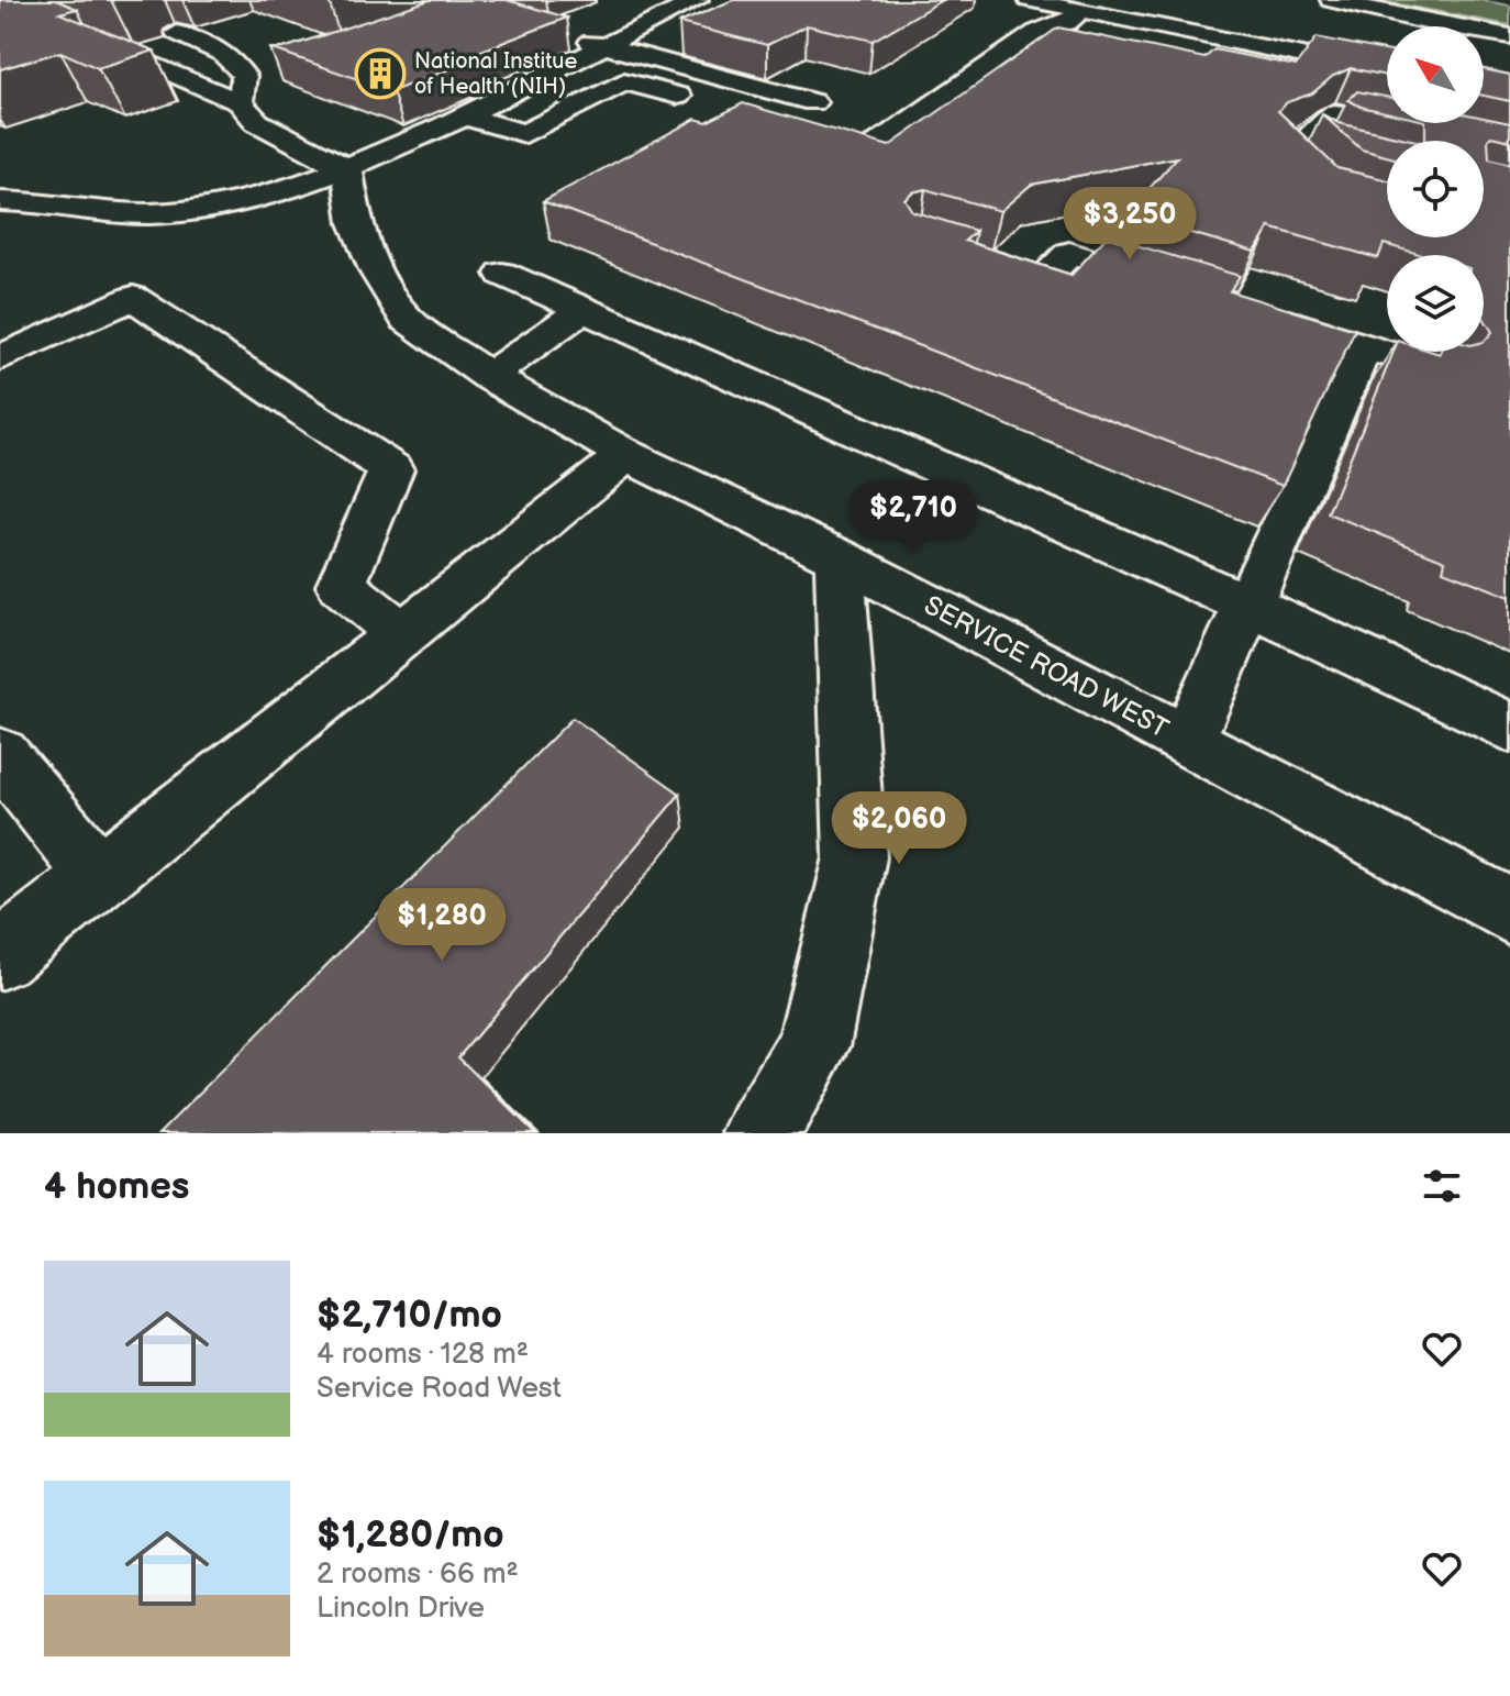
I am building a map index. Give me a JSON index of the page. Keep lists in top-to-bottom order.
{
  "streets": {
    "street": ["SERVICE ROAD WEST"]
  },
  "places": {
    "building": ["National Institue of Health (NIH)"]
  },
  "north": "top left",
  "page": {
    "price": [
      "$3,250",
      "$2,710",
      "$2,060",
      "$1,280"
    ],
    "heading": "4 homes",
    "list": [
      {
        "name": "$2,710/mo",
        "note": "4 rooms · 128 m² · Service Road West"
      },
      {
        "name": "$1,280/mo",
        "note": "2 rooms · 66 m² · Lincoln Drive"
      }
    ]
  }
}
